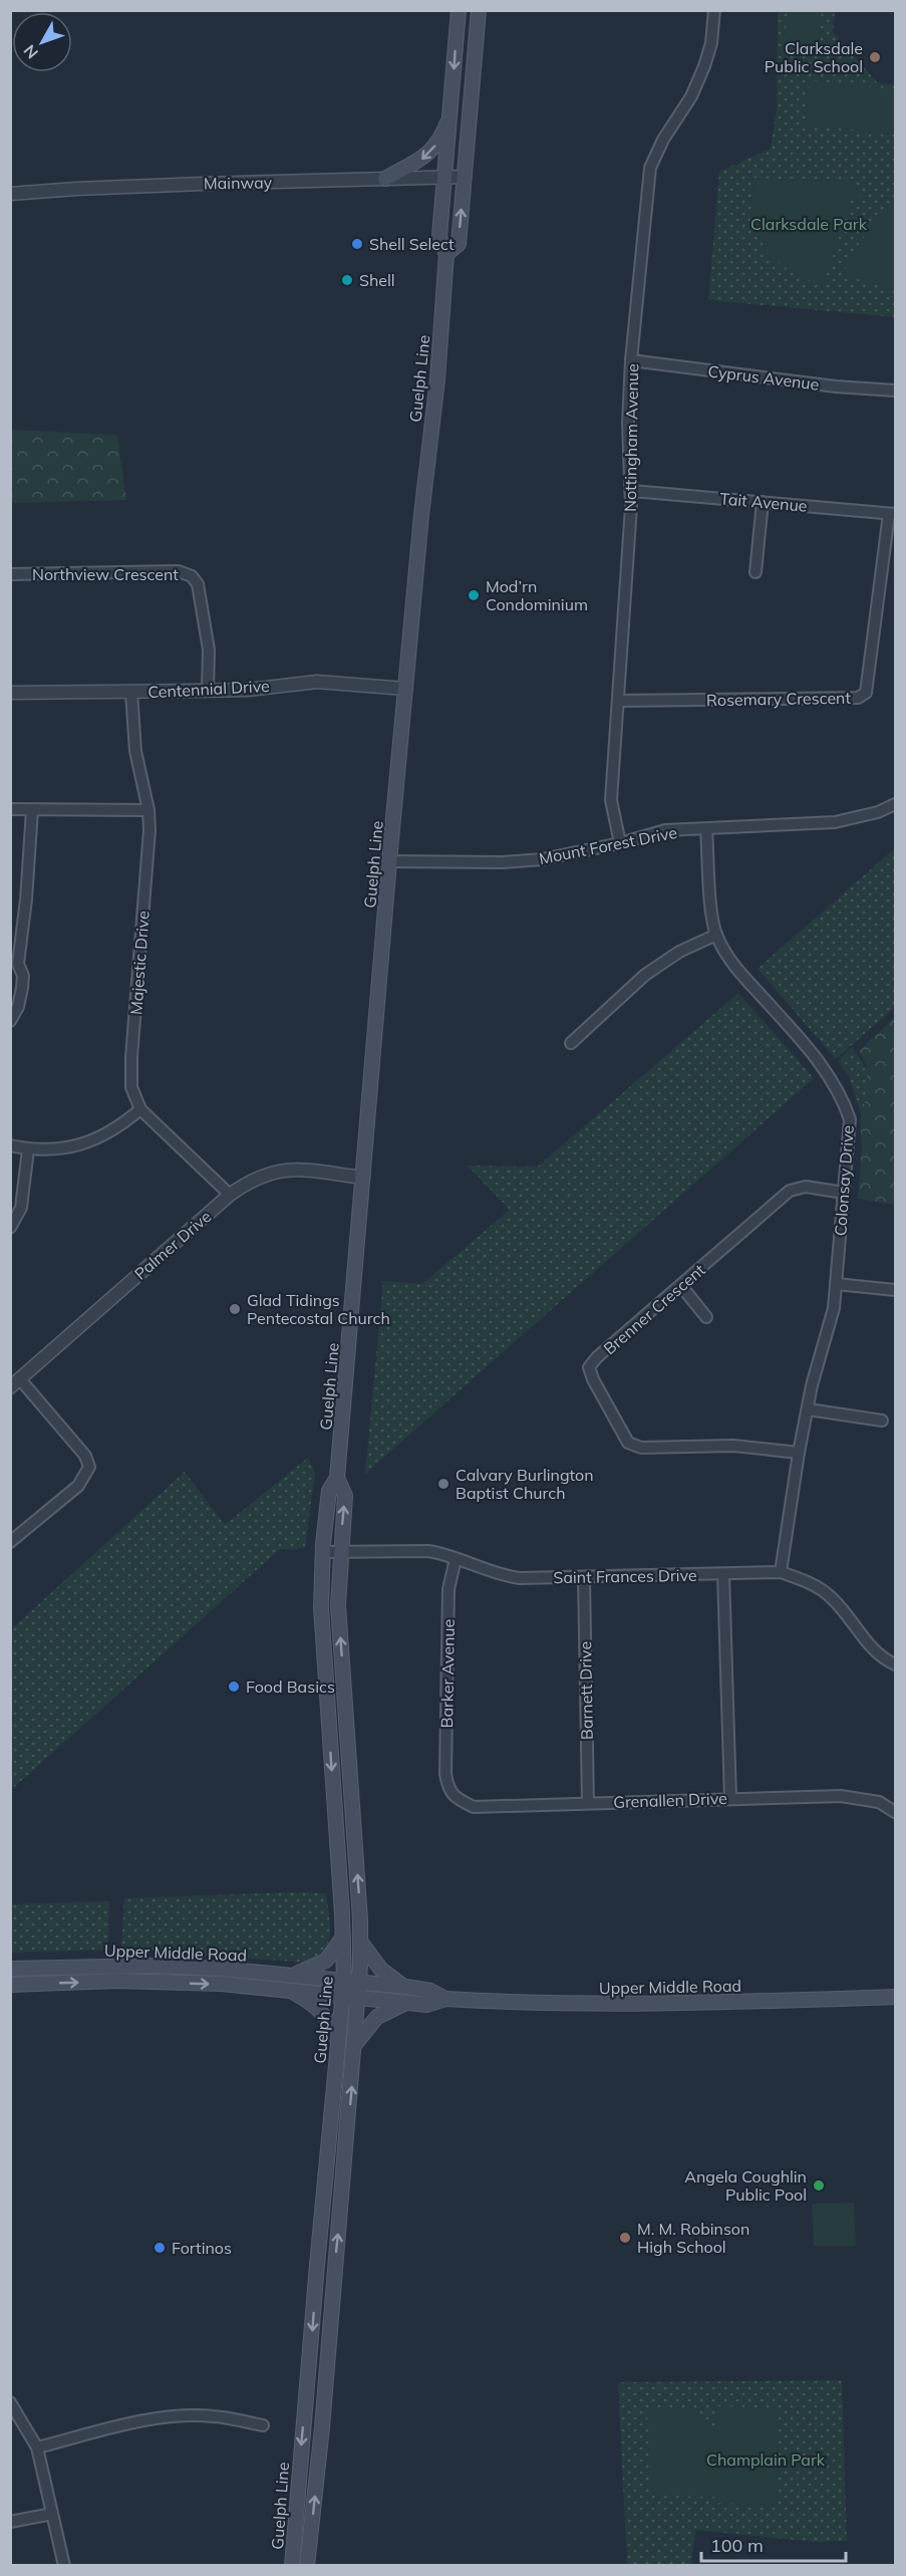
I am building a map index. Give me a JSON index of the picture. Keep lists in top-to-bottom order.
{
  "streets": {
    "main road": ["Guelph Line", "Upper Middle Road"],
    "street": [
      "Mainway",
      "Cyprus Avenue",
      "Nottingham Avenue",
      "Tait Avenue",
      "Northview Crescent",
      "Centennial Drive",
      "Rosemary Crescent",
      "Mount Forest Drive",
      "Majestic Drive",
      "Colonsay Drive",
      "Palmer Drive",
      "Brenner Crescent",
      "Saint Frances Drive",
      "Barker Avenue",
      "Barnett Drive",
      "Grenallen Drive"
    ]
  },
  "crossings": [
    ["Mainway", "Guelph Line"],
    ["Cyprus Avenue", "Nottingham Avenue"],
    ["Guelph Line", "Centennial Drive"],
    ["Guelph Line", "Mount Forest Drive"],
    ["Guelph Line", "Palmer Drive"],
    ["Guelph Line", "Saint Frances Drive"],
    ["Guelph Line", "Upper Middle Road"],
    ["Nottingham Avenue", "Tait Avenue"],
    ["Nottingham Avenue", "Rosemary Crescent"],
    ["Nottingham Avenue", "Mount Forest Drive"],
    ["Tait Avenue", "Rosemary Crescent"],
    ["Northview Crescent", "Centennial Drive"],
    ["Centennial Drive", "Majestic Drive"],
    ["Mount Forest Drive", "Colonsay Drive"],
    ["Majestic Drive", "Palmer Drive"],
    ["Colonsay Drive", "Brenner Crescent"],
    ["Colonsay Drive", "Saint Frances Drive"],
    ["Saint Frances Drive", "Barker Avenue"],
    ["Saint Frances Drive", "Barnett Drive"],
    ["Barker Avenue", "Grenallen Drive"],
    ["Barnett Drive", "Grenallen Drive"]
  ],
  "parks": ["Clarksdale Park", "Champlain Park"],
  "places": [
    "Clarksdale Public School",
    "Shell Select",
    "Shell",
    "Mod’rn Condominium",
    "Glad Tidings Pentecostal Church",
    "Calvary Burlington Baptist Church",
    "Food Basics",
    "Angela Coughlin Public Pool",
    "M. M. Robinson High School",
    "Fortinos"
  ],
  "scale_bar": "100 m",
  "north": "bottom left"
}
